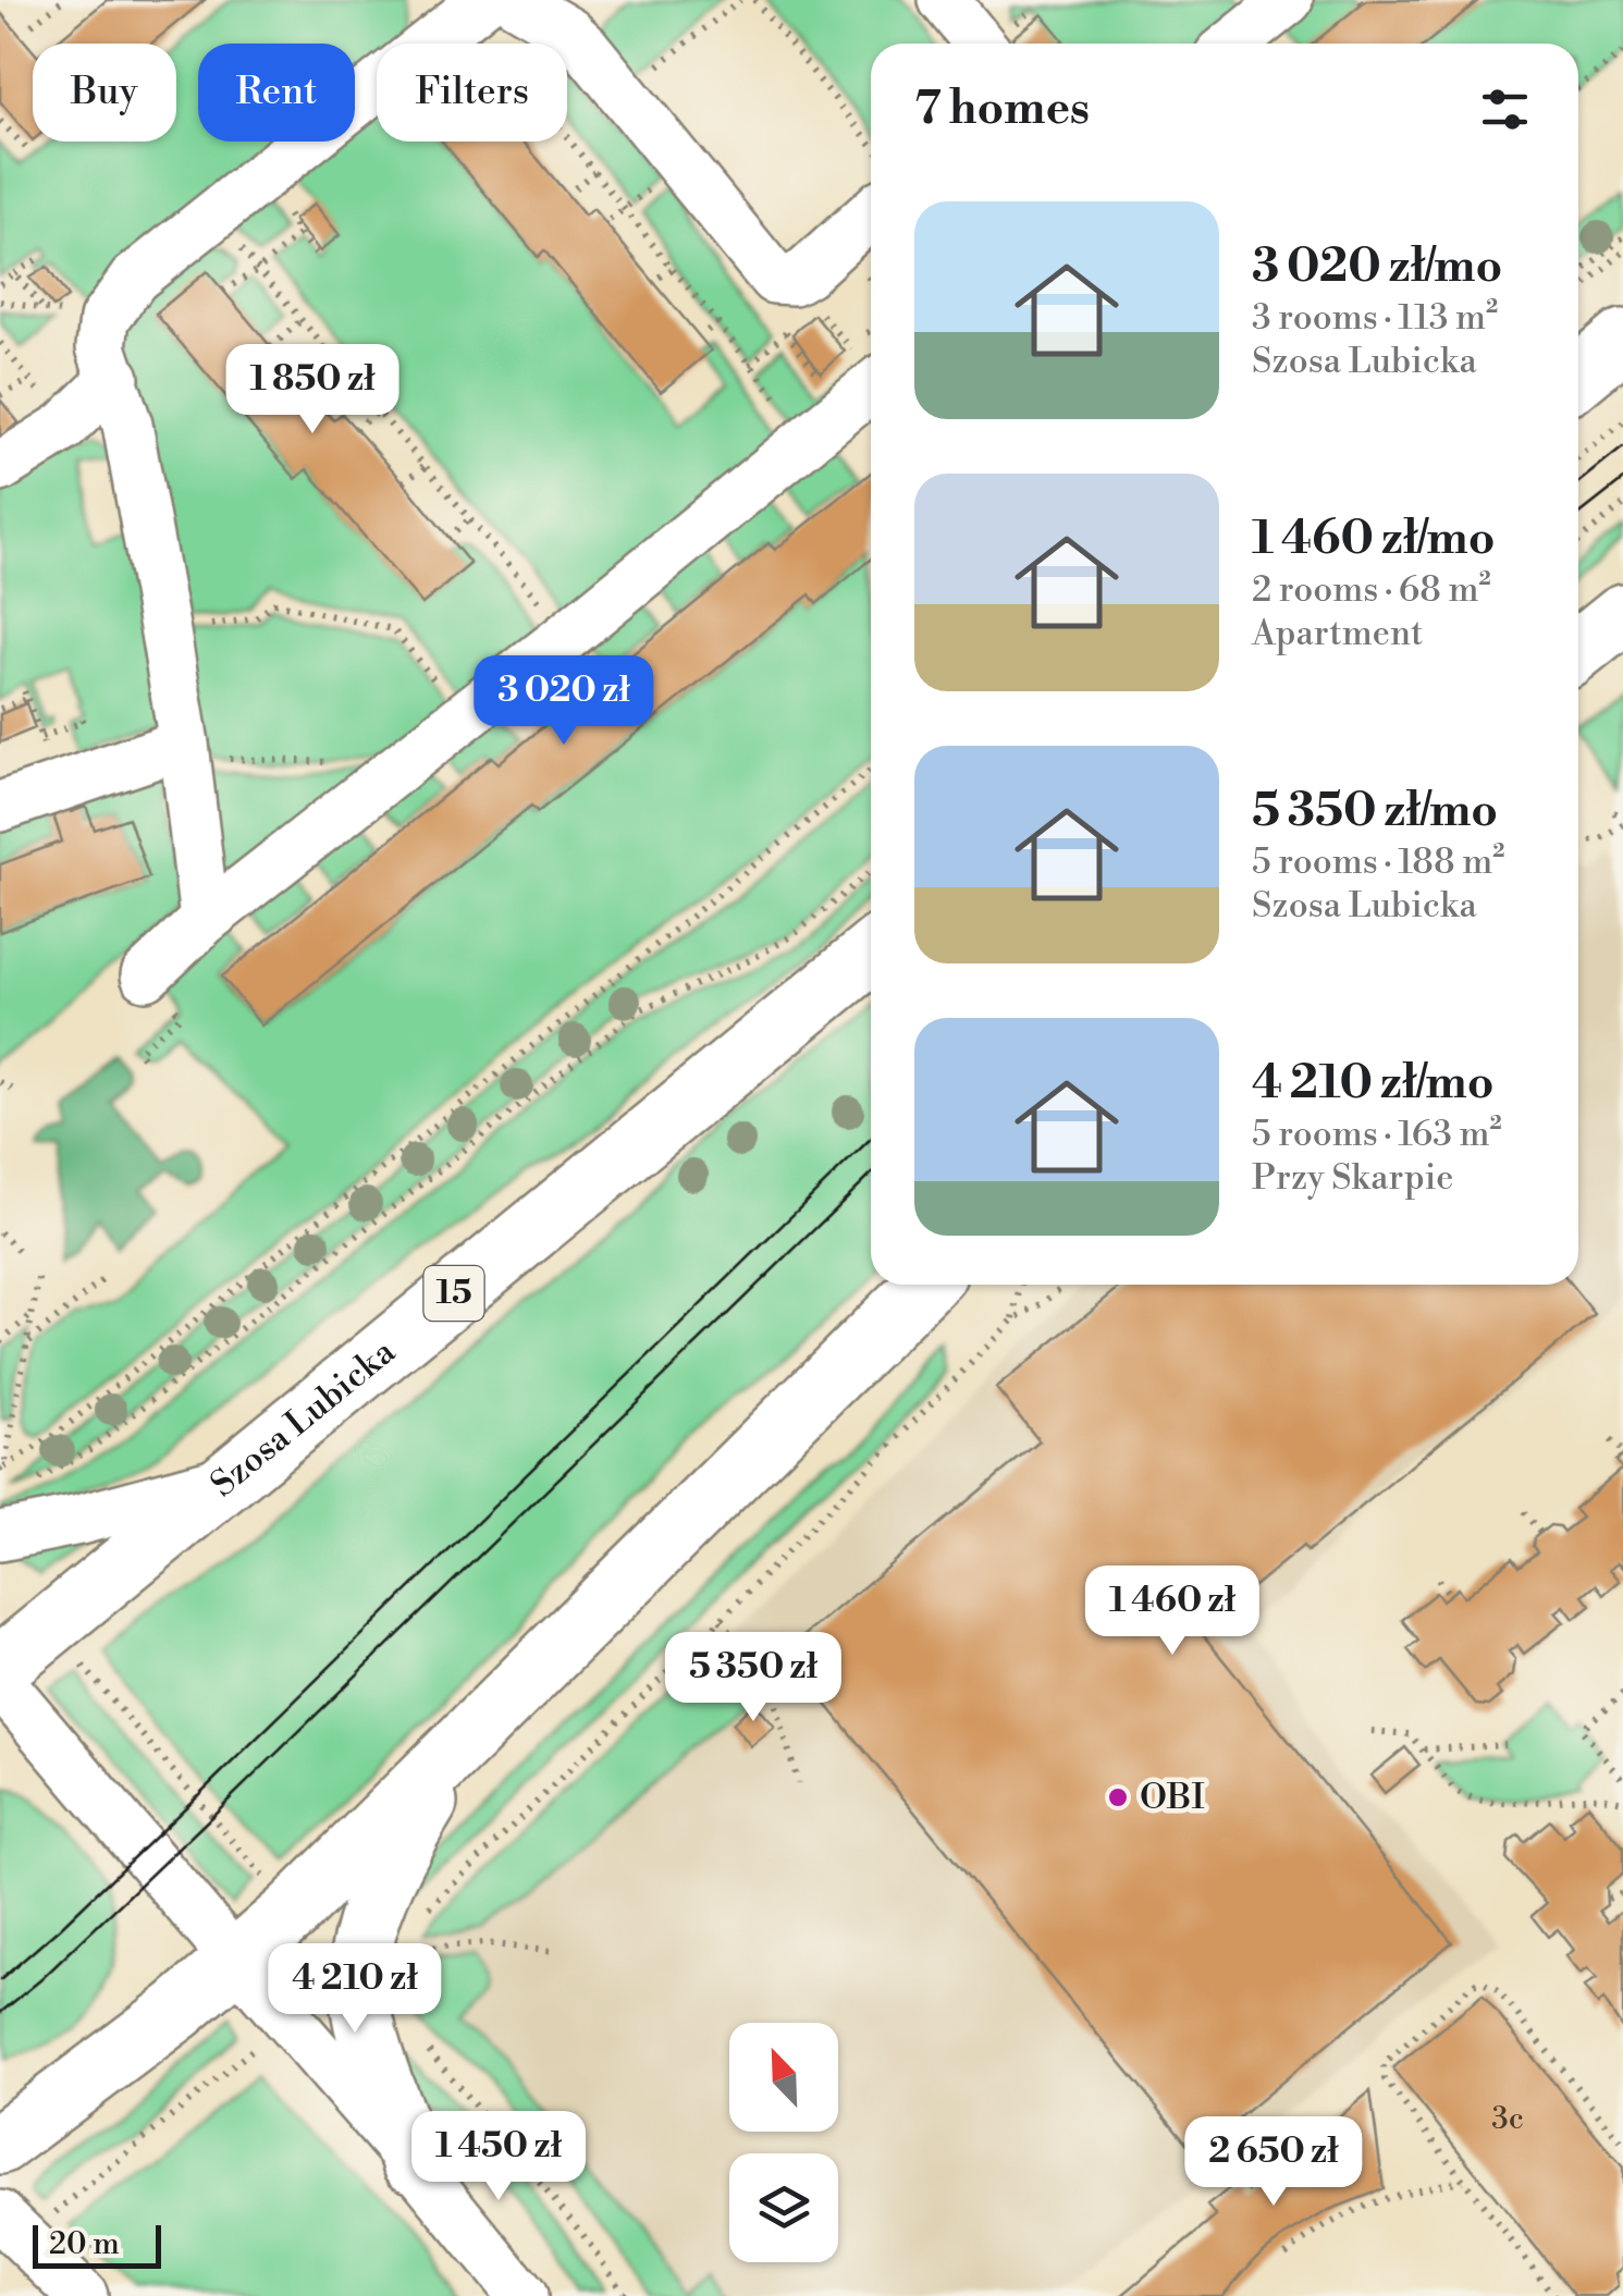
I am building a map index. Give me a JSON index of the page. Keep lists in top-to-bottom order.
{
  "streets": {
    "main road": ["15", "Szosa Lubicka"]
  },
  "places": ["OBI"],
  "house_numbers": ["3c"],
  "scale_bar": "20 m",
  "north": "top left",
  "page": {
    "chip": ["Buy", "Rent", "Filters"],
    "heading": "7 homes",
    "list": [
      {
        "name": "3 020 zł/mo",
        "note": "3 rooms · 113 m² · Szosa Lubicka"
      },
      {
        "name": "1 460 zł/mo",
        "note": "2 rooms · 68 m² · Apartment"
      },
      {
        "name": "5 350 zł/mo",
        "note": "5 rooms · 188 m² · Szosa Lubicka"
      },
      {
        "name": "4 210 zł/mo",
        "note": "5 rooms · 163 m² · Przy Skarpie"
      }
    ],
    "price": [
      "1 850 zł",
      "3 020 zł",
      "1 460 zł",
      "5 350 zł",
      "4 210 zł",
      "1 450 zł",
      "2 650 zł"
    ],
    "scale": "20 m"
  }
}
